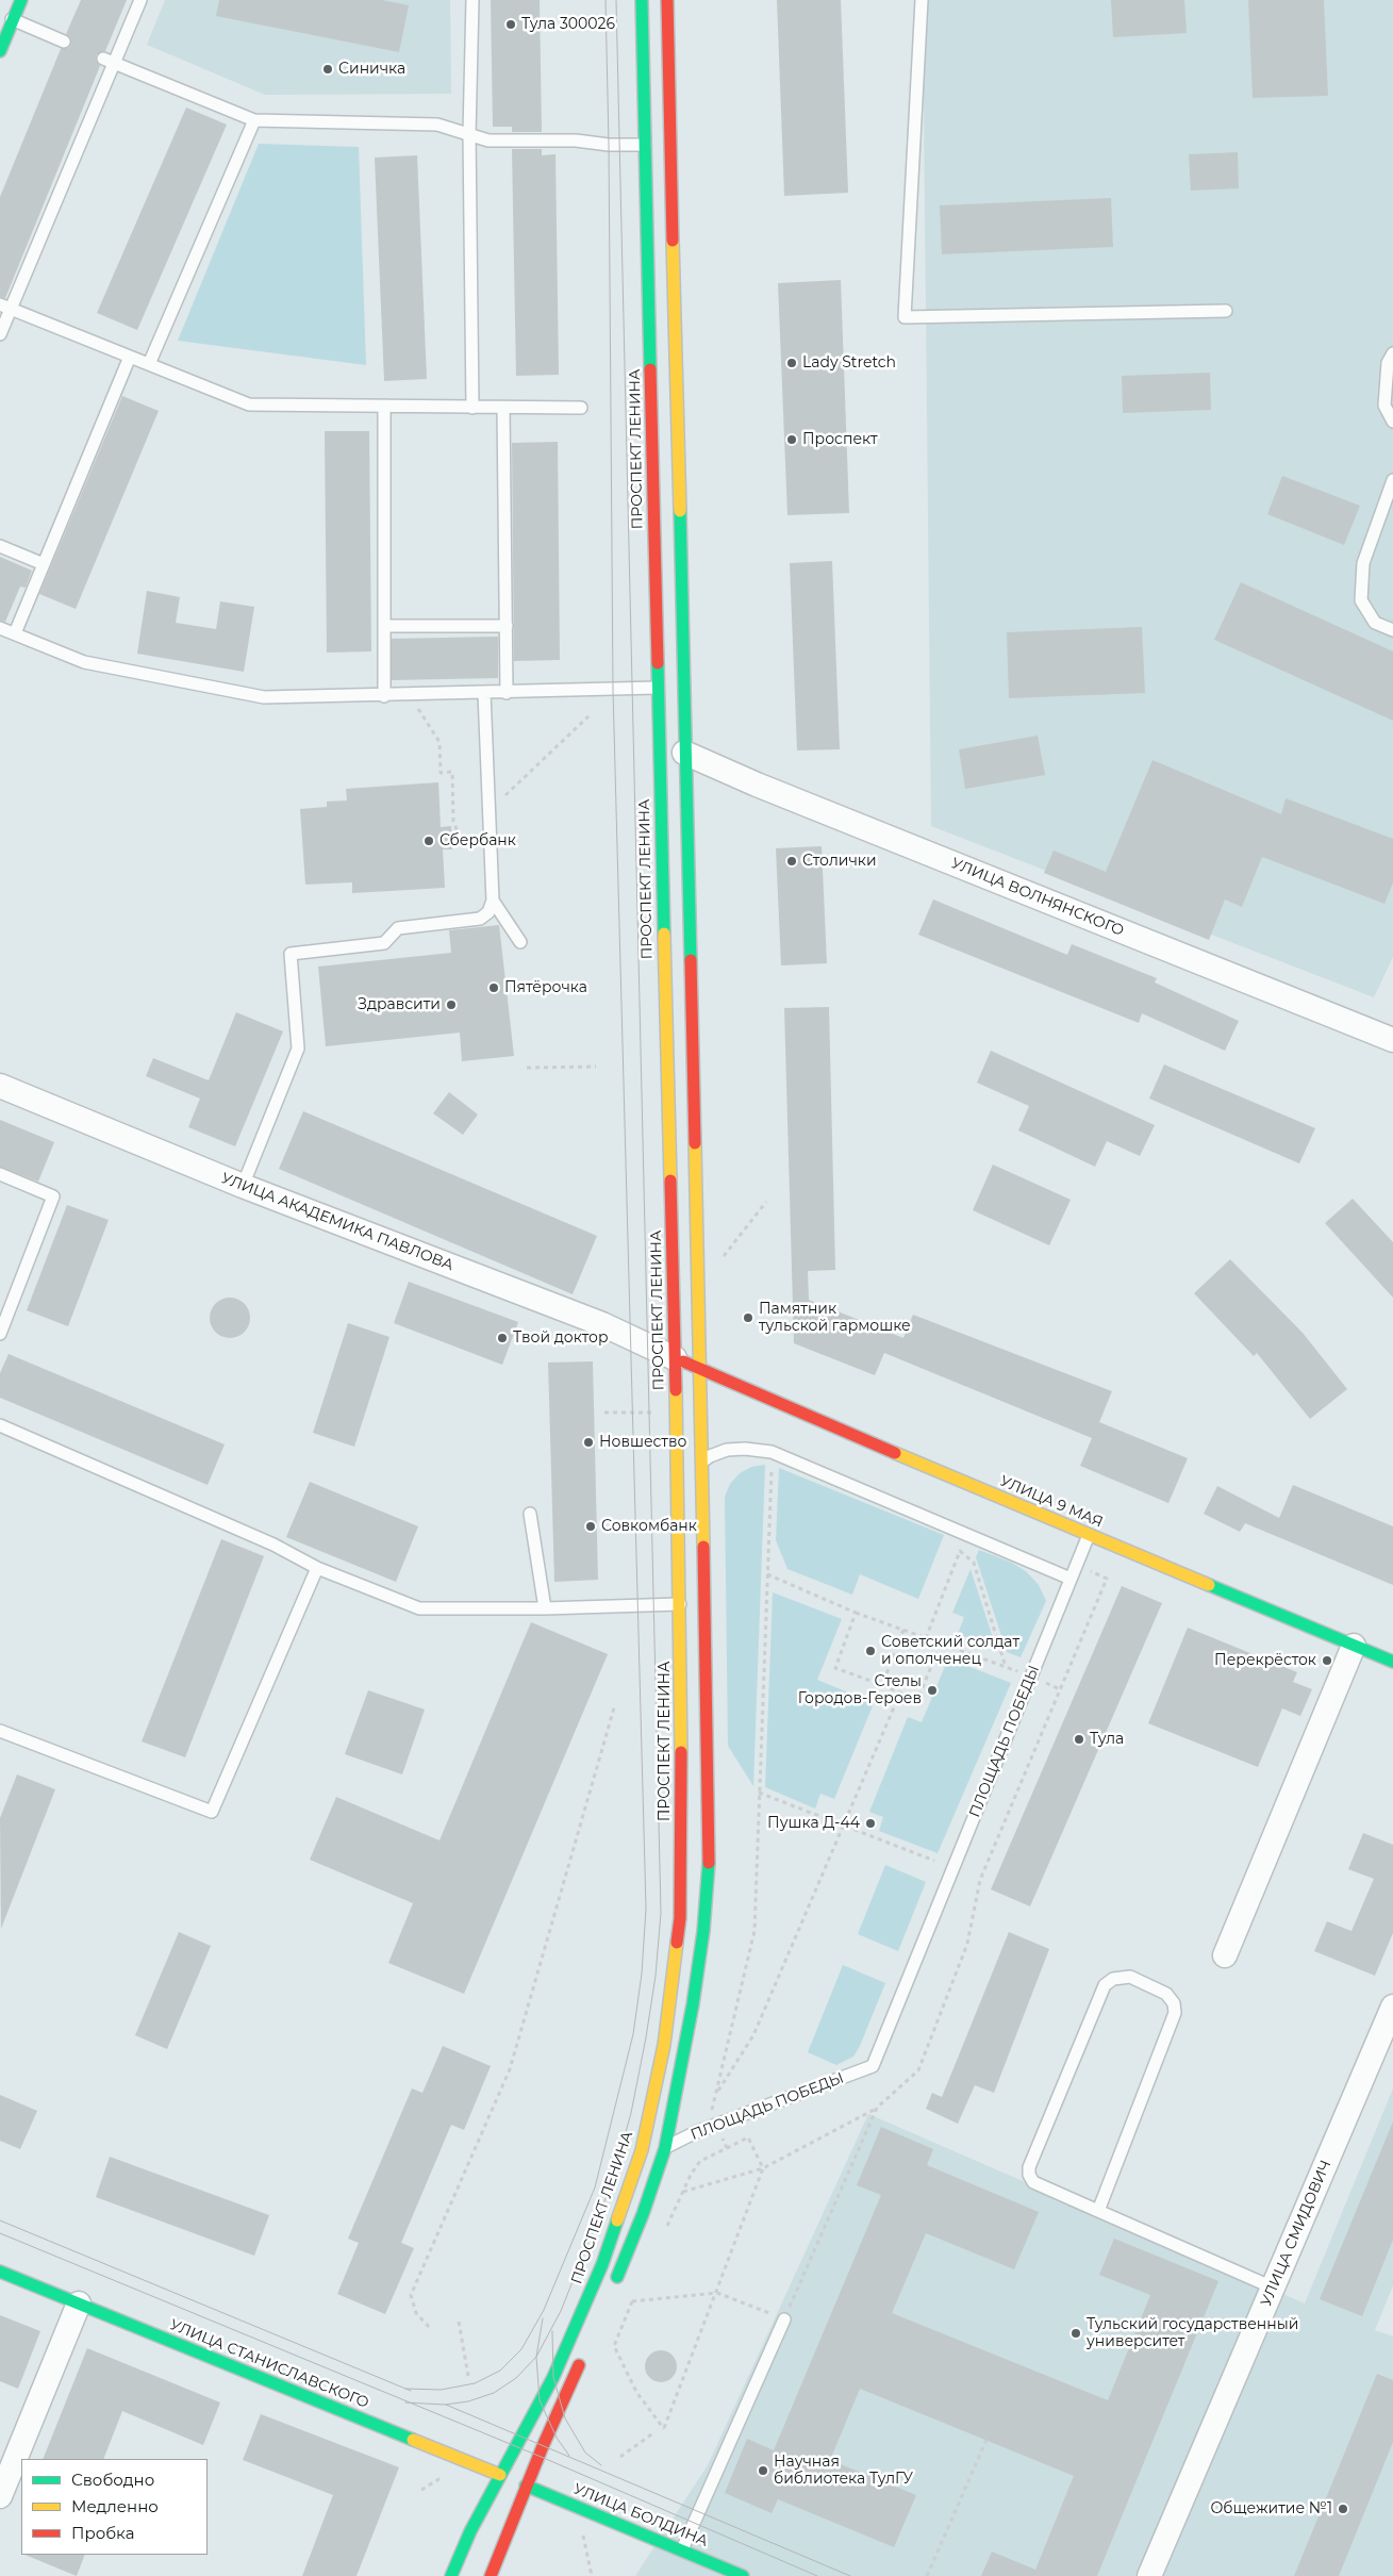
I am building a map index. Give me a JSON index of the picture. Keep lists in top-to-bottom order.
{
  "streets": {
    "main road": [
      "ПРОСПЕКТ ЛЕНИНА",
      "УЛИЦА 9 МАЯ",
      "УЛИЦА СТАНИСЛАВСКОГО",
      "УЛИЦА БОЛДИНА"
    ],
    "street": ["УЛИЦА ВОЛНЯНСКОГО", "УЛИЦА АКАДЕМИКА ПАВЛОВА", "УЛИЦА СМИДОВИЧ"],
    "lane": ["ПЛОЩАДЬ ПОБЕДЫ"]
  },
  "crossings": [
    ["ПРОСПЕКТ ЛЕНИНА", "УЛИЦА АКАДЕМИКА ПАВЛОВА"],
    ["ПРОСПЕКТ ЛЕНИНА", "УЛИЦА 9 МАЯ"],
    ["ПРОСПЕКТ ЛЕНИНА", "УЛИЦА СТАНИСЛАВСКОГО"],
    ["ПРОСПЕКТ ЛЕНИНА", "УЛИЦА БОЛДИНА"],
    ["УЛИЦА АКАДЕМИКА ПАВЛОВА", "УЛИЦА 9 МАЯ"],
    ["УЛИЦА 9 МАЯ", "ПЛОЩАДЬ ПОБЕДЫ"],
    ["УЛИЦА СТАНИСЛАВСКОГО", "УЛИЦА БОЛДИНА"]
  ],
  "places": [
    "Тула 300026",
    "Синичка",
    "Lady Stretch",
    "Проспект",
    "Сбербанк",
    "Столички",
    "Пятёрочка",
    "Здравсити",
    "Памятник тульской гармошке",
    "Твой доктор",
    "Новшество",
    "Совкомбанк",
    "Советский солдат и ополченец",
    "Перекрёсток",
    "Стелы Городов-Героев",
    "Тула",
    "Пушка Д-44",
    "Тульский государственный университет",
    "Научная библиотека ТулГУ",
    "Общежитие №1"
  ],
  "legend": ["Свободно", "Медленно", "Пробка"]
}
